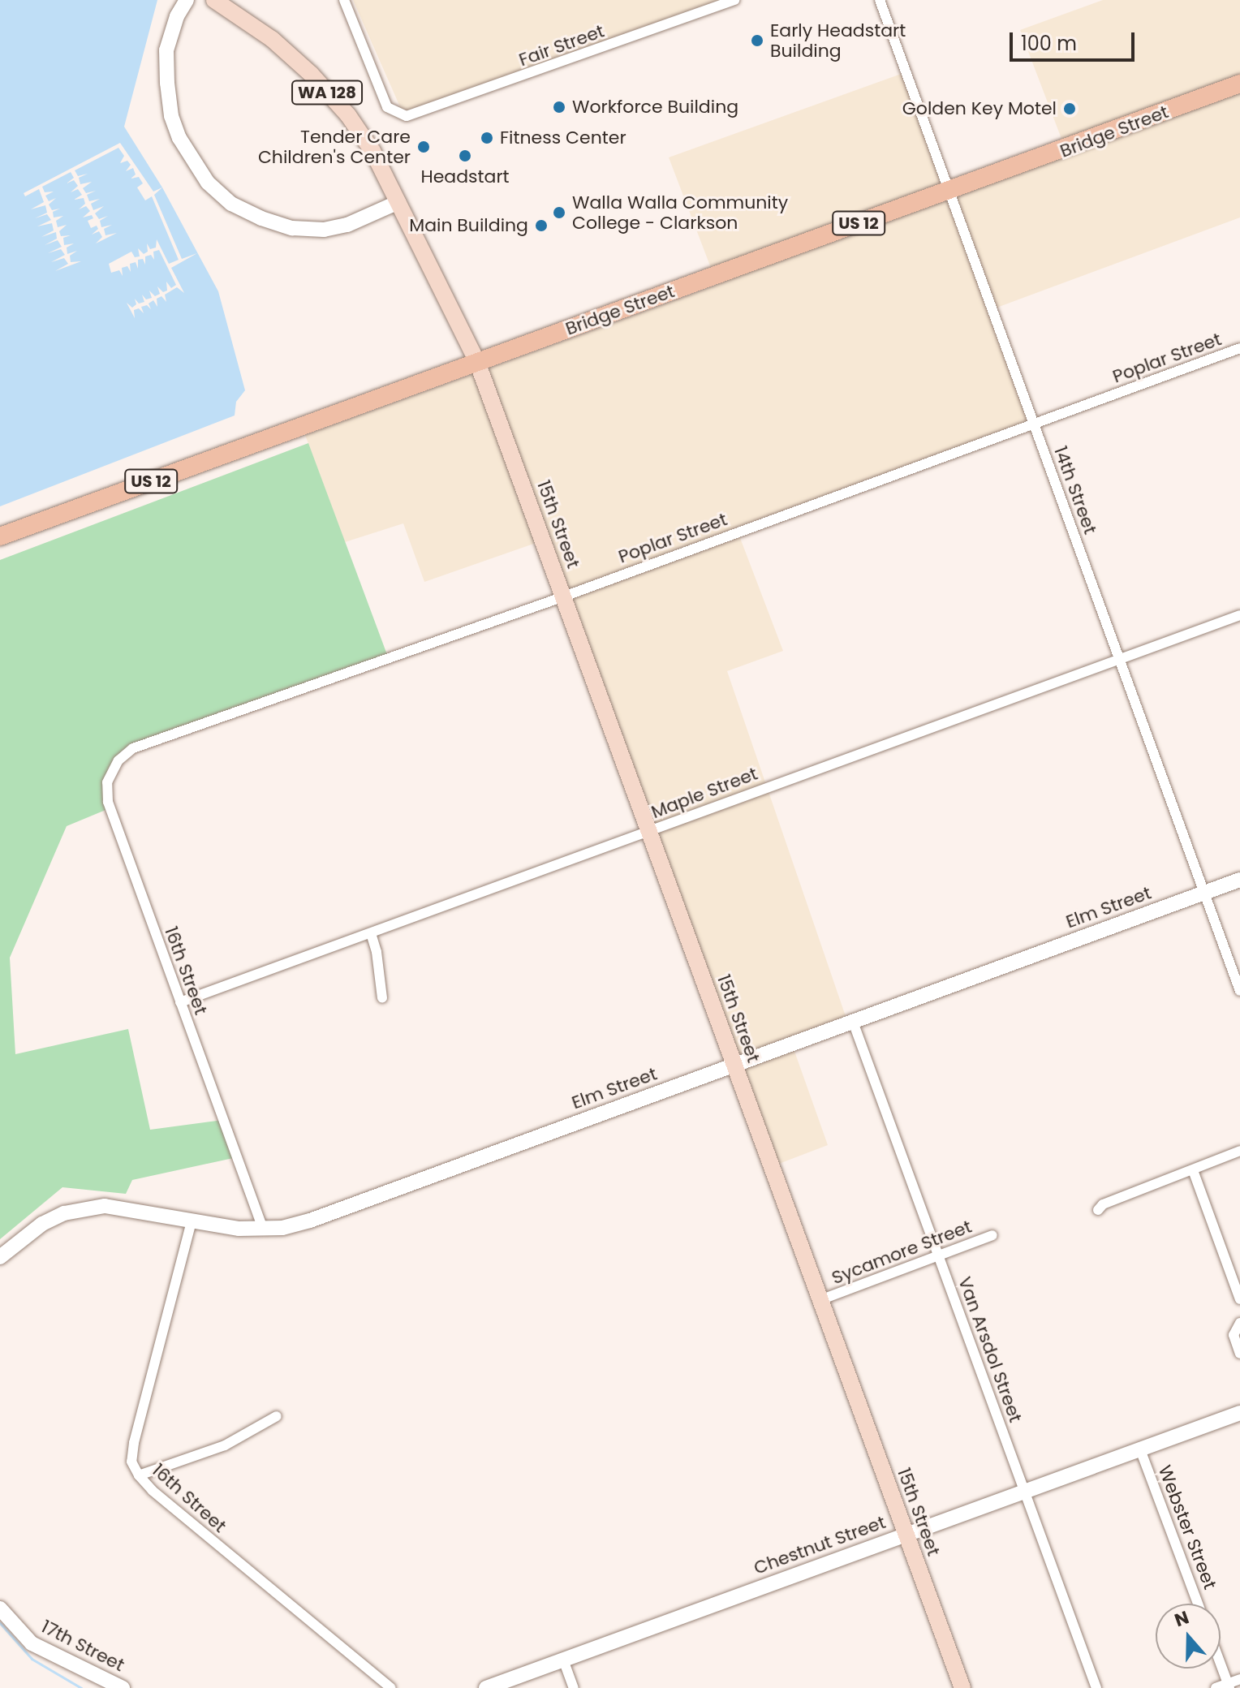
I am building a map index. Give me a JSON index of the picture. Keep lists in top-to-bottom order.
{
  "streets": {
    "highway": ["Bridge Street", "US 12"],
    "main road": ["WA 128", "15th Street"],
    "street": [
      "Fair Street",
      "Poplar Street",
      "14th Street",
      "Maple Street",
      "Elm Street",
      "16th Street",
      "Sycamore Street",
      "Van Arsdol Street",
      "Webster Street",
      "Chestnut Street",
      "17th Street"
    ]
  },
  "crossings": [
    ["WA 128", "Bridge Street"],
    ["WA 128", "15th Street"],
    ["Bridge Street", "14th Street"],
    ["Bridge Street", "15th Street"],
    ["Poplar Street", "14th Street"],
    ["Poplar Street", "15th Street"],
    ["Poplar Street", "16th Street"],
    ["14th Street", "Maple Street"],
    ["14th Street", "Elm Street"],
    ["15th Street", "Maple Street"],
    ["15th Street", "Elm Street"],
    ["15th Street", "Sycamore Street"],
    ["15th Street", "Chestnut Street"],
    ["Maple Street", "16th Street"],
    ["Elm Street", "16th Street"],
    ["Elm Street", "Van Arsdol Street"],
    ["Sycamore Street", "Van Arsdol Street"],
    ["Van Arsdol Street", "Chestnut Street"],
    ["Webster Street", "Chestnut Street"]
  ],
  "places": [
    "Early Headstart Building",
    "Workforce Building",
    "Golden Key Motel",
    "Fitness Center",
    "Tender Care Children's Center",
    "Headstart",
    "Walla Walla Community College - Clarkson",
    "Main Building"
  ],
  "scale_bar": "100 m",
  "north": "top"
}
